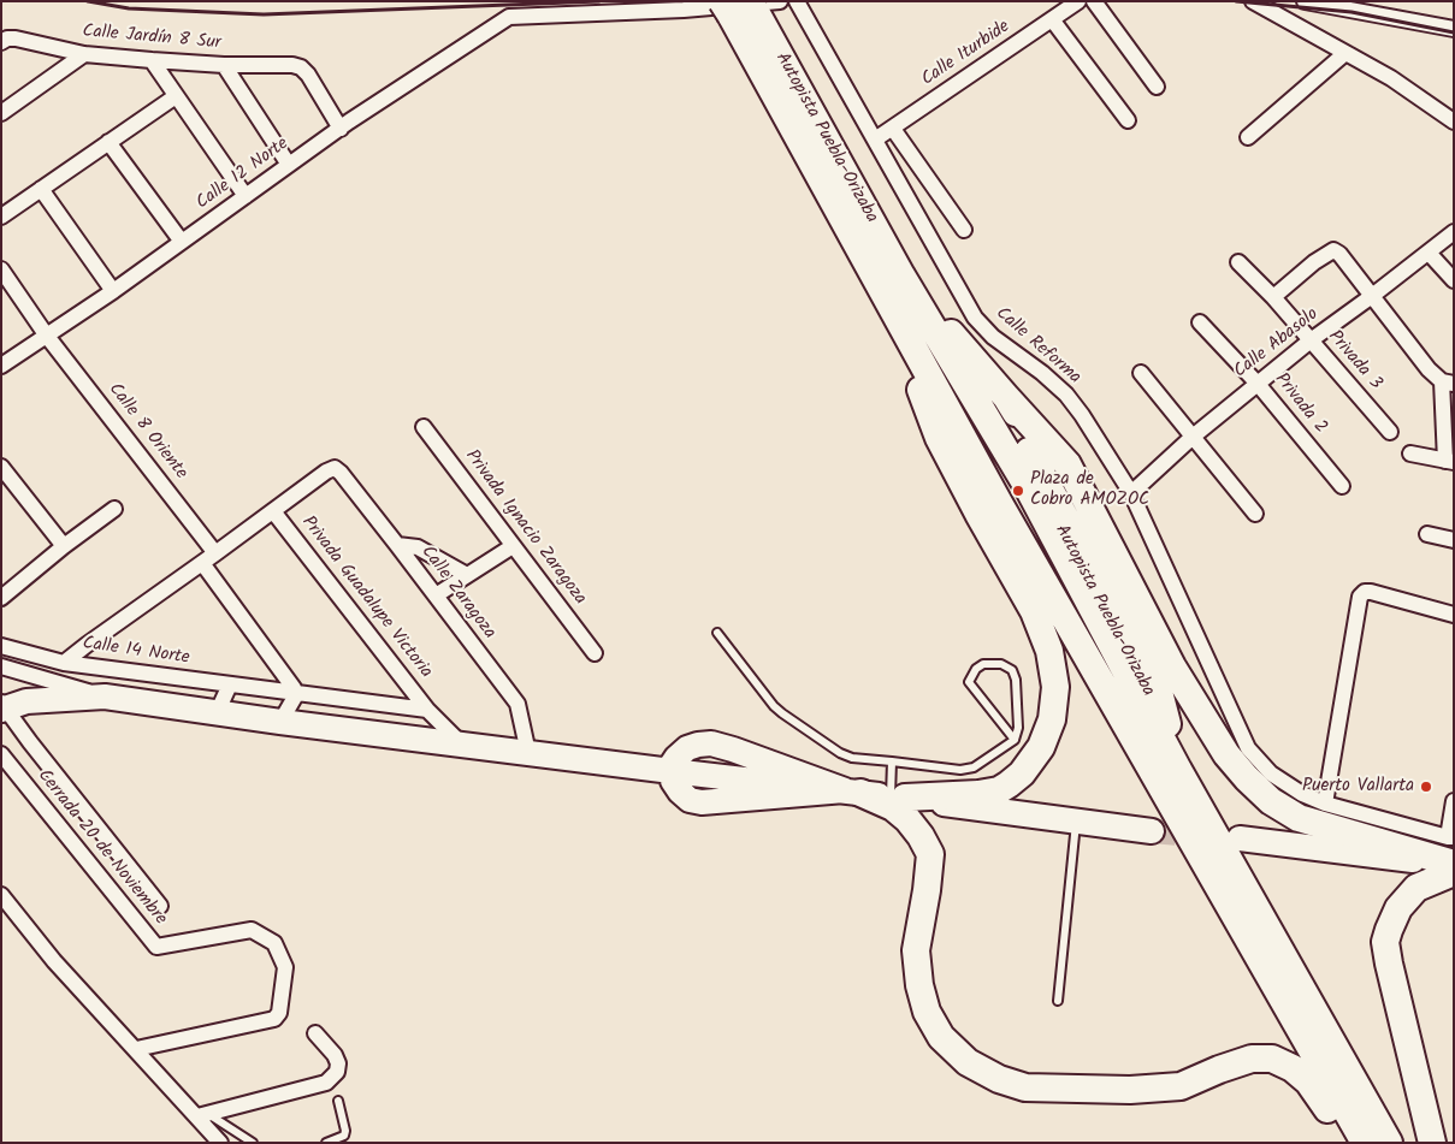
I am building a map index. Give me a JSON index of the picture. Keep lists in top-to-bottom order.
{
  "streets": {
    "highway": ["Autopista Puebla-Orizaba"],
    "street": [
      "Calle Jardín 8 Sur",
      "Calle Iturbide",
      "Calle 12 Norte",
      "Calle Abasolo",
      "Calle Reforma",
      "Privada 3",
      "Privada 2",
      "Calle 8 Oriente",
      "Privada Ignacio Zaragoza",
      "Calle Zaragoza",
      "Privada Guadalupe Victoria",
      "Calle 14 Norte",
      "Cerrada 20 de Noviembre"
    ]
  },
  "crossings": [
    ["Calle Jardín 8 Sur", "Calle 12 Norte"],
    ["Calle Iturbide", "Calle Reforma"],
    ["Autopista Puebla-Orizaba", "Calle 12 Norte"],
    ["Calle 12 Norte", "Calle 8 Oriente"],
    ["Calle Abasolo", "Calle Reforma"],
    ["Calle Abasolo", "Privada 3"],
    ["Calle Abasolo", "Privada 2"],
    ["Calle 8 Oriente", "Calle 14 Norte"],
    ["Calle Zaragoza", "Calle 14 Norte"],
    ["Privada Guadalupe Victoria", "Calle 14 Norte"]
  ],
  "places": ["Plaza de Cobro AMOZOC", "Puerto Vallarta"]
}
